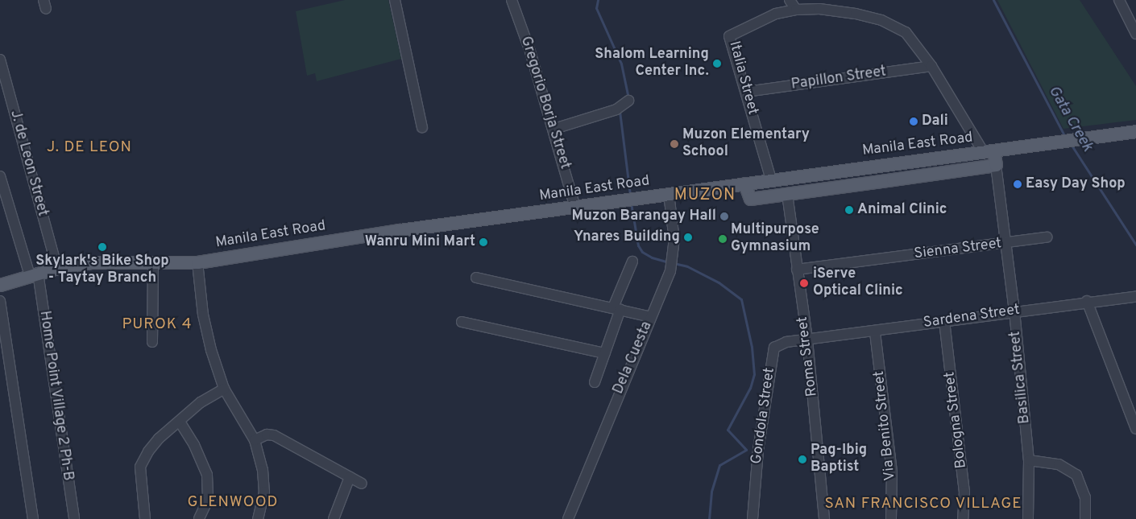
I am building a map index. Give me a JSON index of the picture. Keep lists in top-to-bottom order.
{
  "streets": {
    "main road": ["Manila East Road"],
    "street": [
      "Italia Street",
      "Papillon Street",
      "Gregorio Borja Street",
      "J. de Leon Street",
      "Sienna Street",
      "Sardena Street",
      "Roma Street",
      "Dela Cuesta",
      "Basilica Street",
      "Home Point Village 2 Ph-B",
      "Gondola Street",
      "Bologna Street",
      "Via Benito Street"
    ]
  },
  "crossings": [
    ["Italia Street", "Papillon Street"],
    ["Italia Street", "Manila East Road"],
    ["Gregorio Borja Street", "Manila East Road"],
    ["Manila East Road", "J. de Leon Street"],
    ["Manila East Road", "Dela Cuesta"],
    ["Manila East Road", "Home Point Village 2 Ph-B"],
    ["Sienna Street", "Roma Street"],
    ["Sienna Street", "Basilica Street"],
    ["Sardena Street", "Roma Street"],
    ["Sardena Street", "Basilica Street"],
    ["Sardena Street", "Gondola Street"],
    ["Sardena Street", "Bologna Street"],
    ["Sardena Street", "Via Benito Street"],
    ["Roma Street", "Gondola Street"]
  ],
  "districts": [
    "J. DE LEON",
    "MUZON",
    "PUROK 4",
    "GLENWOOD",
    "SAN FRANCISCO VILLAGE"
  ],
  "water": ["Gata Creek"],
  "places": [
    "Shalom Learning Center Inc.",
    "Dali",
    "Muzon Elementary School",
    "Easy Day Shop",
    "Animal Clinic",
    "Muzon Barangay Hall",
    "Ynares Building",
    "Multipurpose Gymnasium",
    "Wanru Mini Mart",
    "Skylark's Bike Shop - Taytay Branch",
    "iServe Optical Clinic",
    "Pag-Ibig Baptist"
  ]
}
